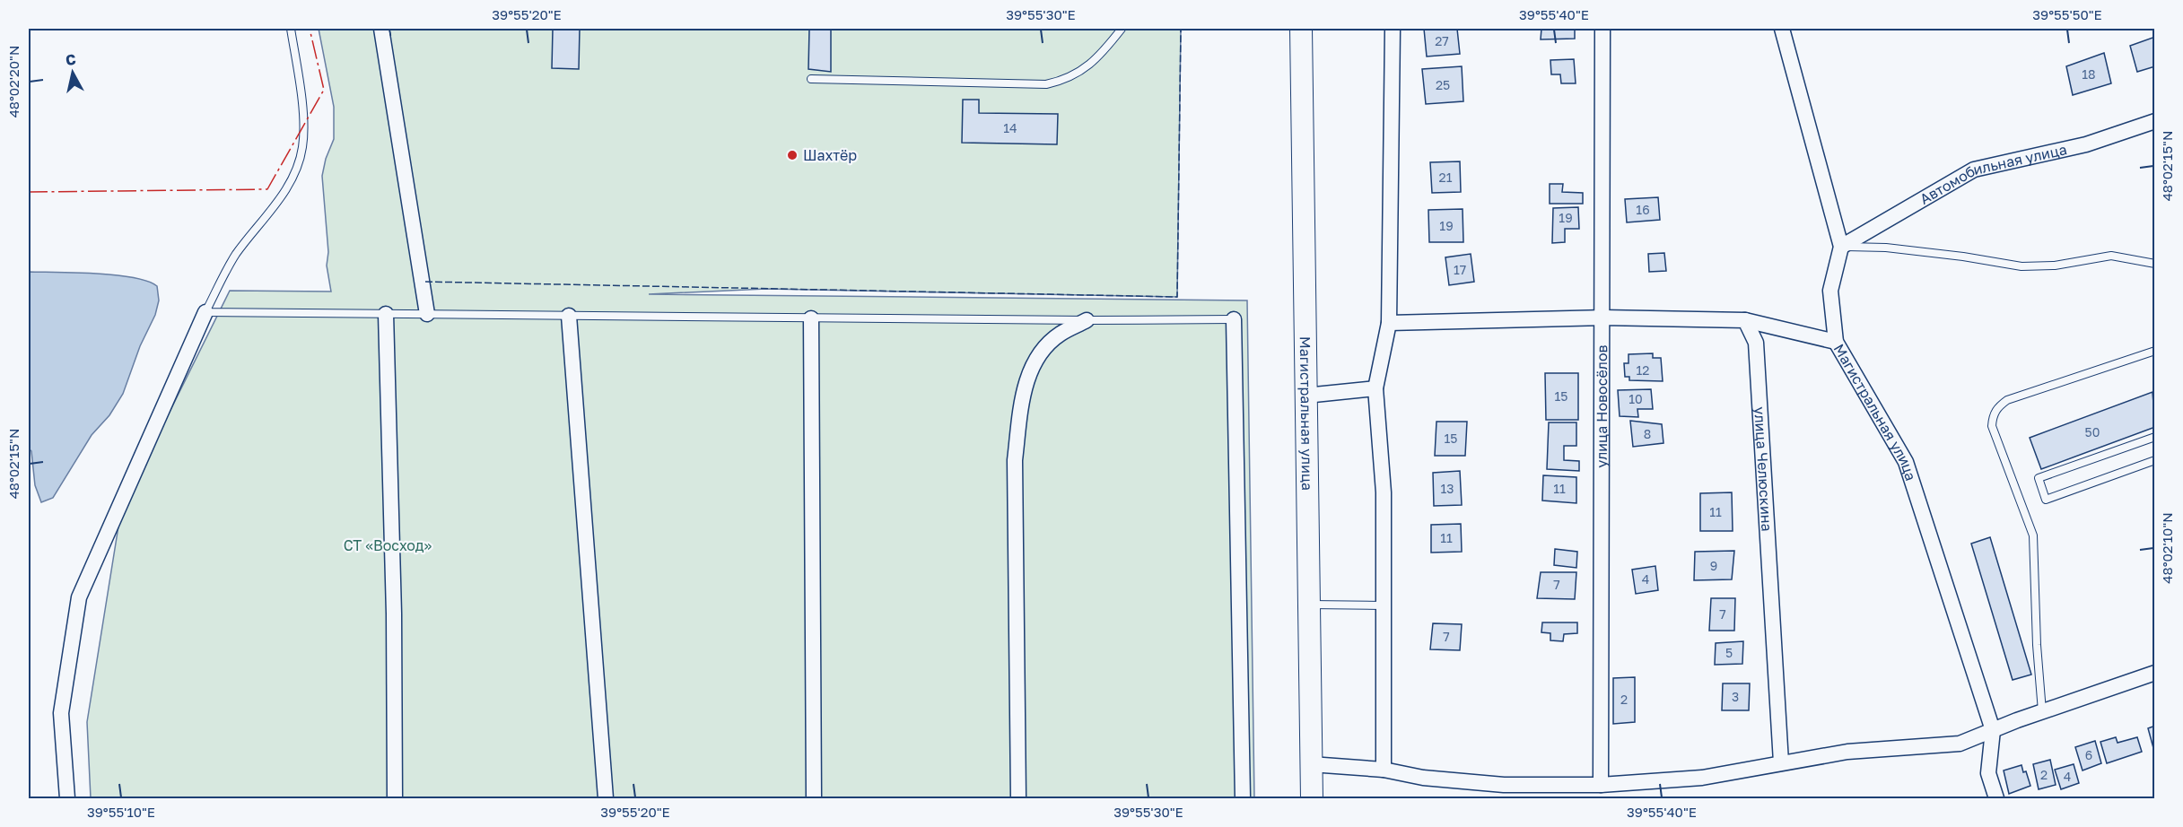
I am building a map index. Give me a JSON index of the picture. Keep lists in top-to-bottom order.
{
  "streets": {
    "main road": ["Магистральная улица"],
    "street": ["Автомобильная улица", "улица Новосёлов", "улица Челюскина"]
  },
  "crossings": [
    ["Автомобильная улица", "Магистральная улица"]
  ],
  "parks": ["СТ «Восход»"],
  "places": ["Шахтёр"],
  "house_numbers": [
    "27",
    "18",
    "25",
    "14",
    "21",
    "16",
    "19",
    "19",
    "17",
    "12",
    "15",
    "10",
    "50",
    "8",
    "15",
    "13",
    "11",
    "11",
    "11",
    "9",
    "4",
    "7",
    "7",
    "7",
    "5",
    "3",
    "2",
    "6",
    "2",
    "4"
  ],
  "north": "top",
  "coordinates": [
    "39°55'20\"E",
    "39°55'30\"E",
    "39°55'40\"E",
    "39°55'50\"E",
    "48°02'20\"N",
    "48°02'15\"N",
    "48°02'10\"N",
    "39°55'10\"E"
  ]
}
